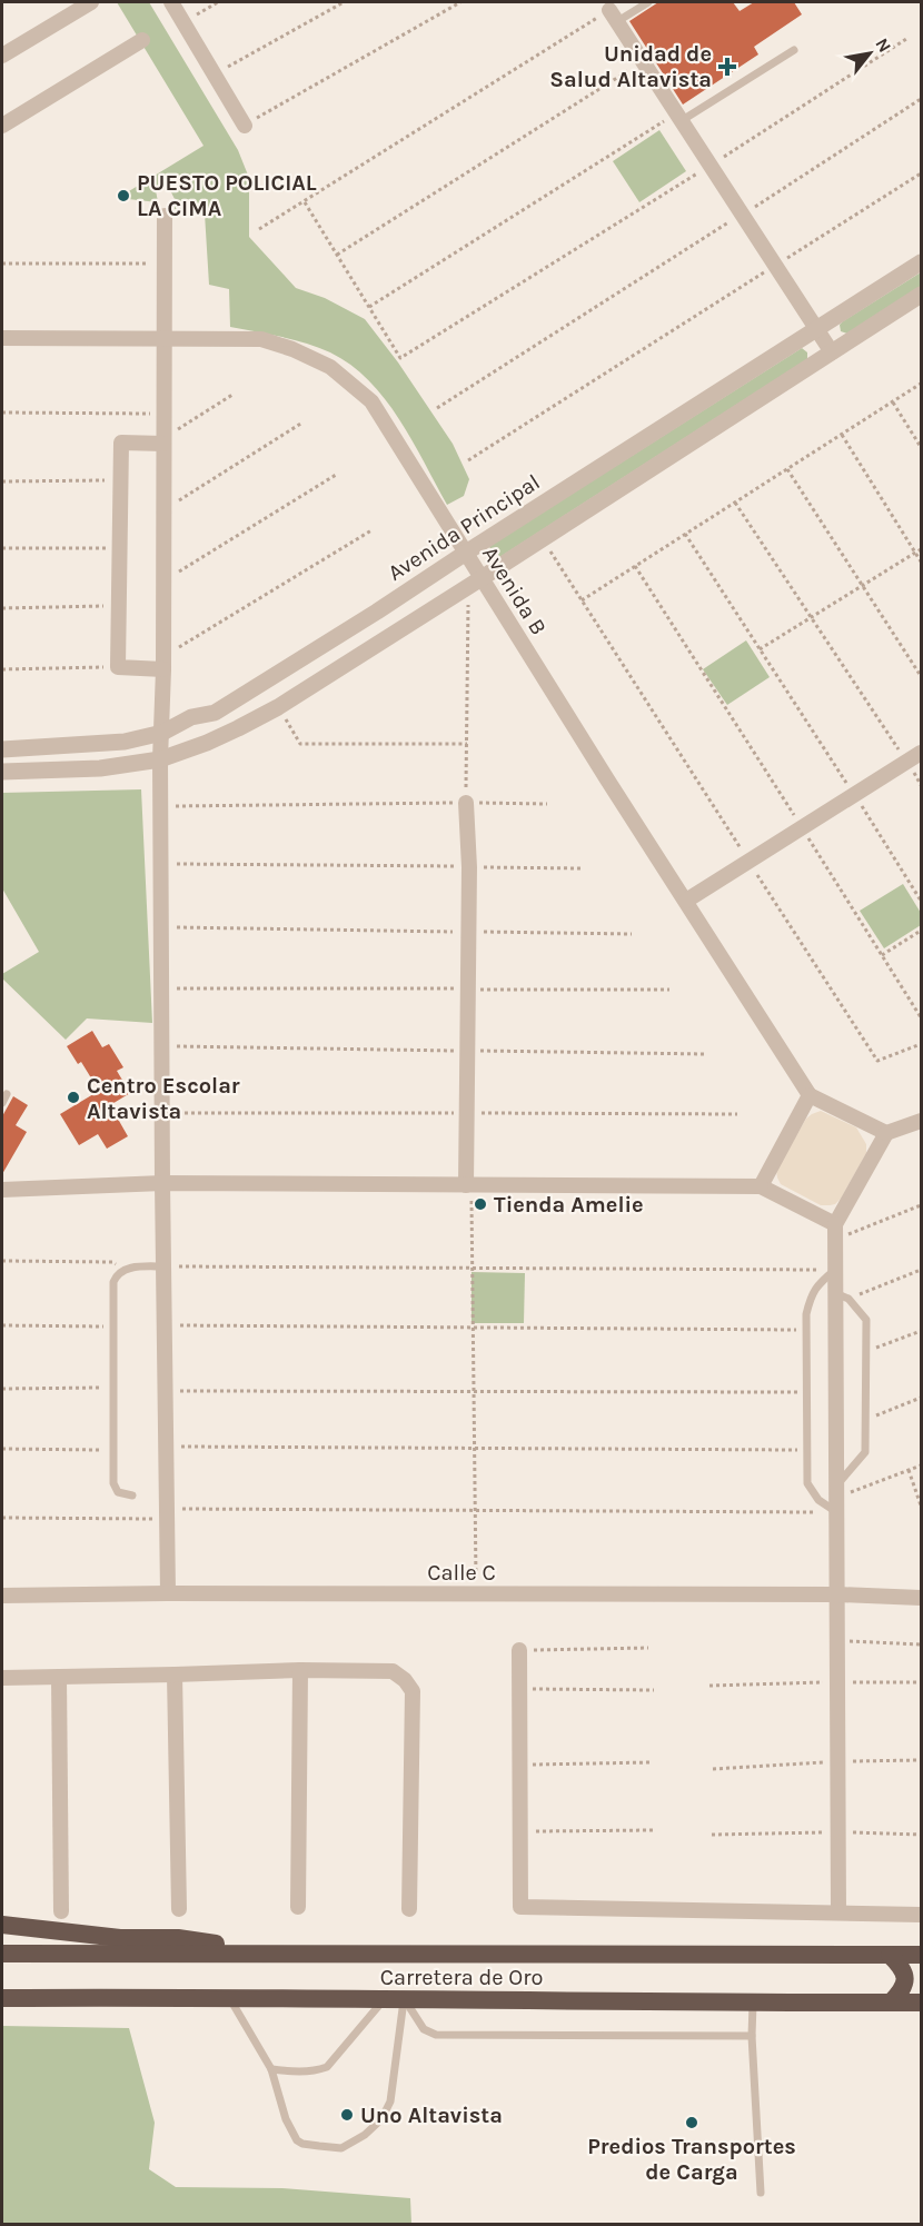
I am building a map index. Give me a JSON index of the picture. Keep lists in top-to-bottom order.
{
  "streets": {
    "highway": ["Carretera de Oro"],
    "street": ["Avenida Principal", "Avenida B", "Calle C"]
  },
  "crossings": [
    ["Avenida Principal", "Avenida B"]
  ],
  "places": {
    "health": ["Unidad de Salud Altavista"],
    "other": [
      "PUESTO POLICIAL LA CIMA",
      "Centro Escolar Altavista",
      "Tienda Amelie",
      "Uno Altavista",
      "Predios Transportes de Carga"
    ]
  },
  "north": "top right"
}
